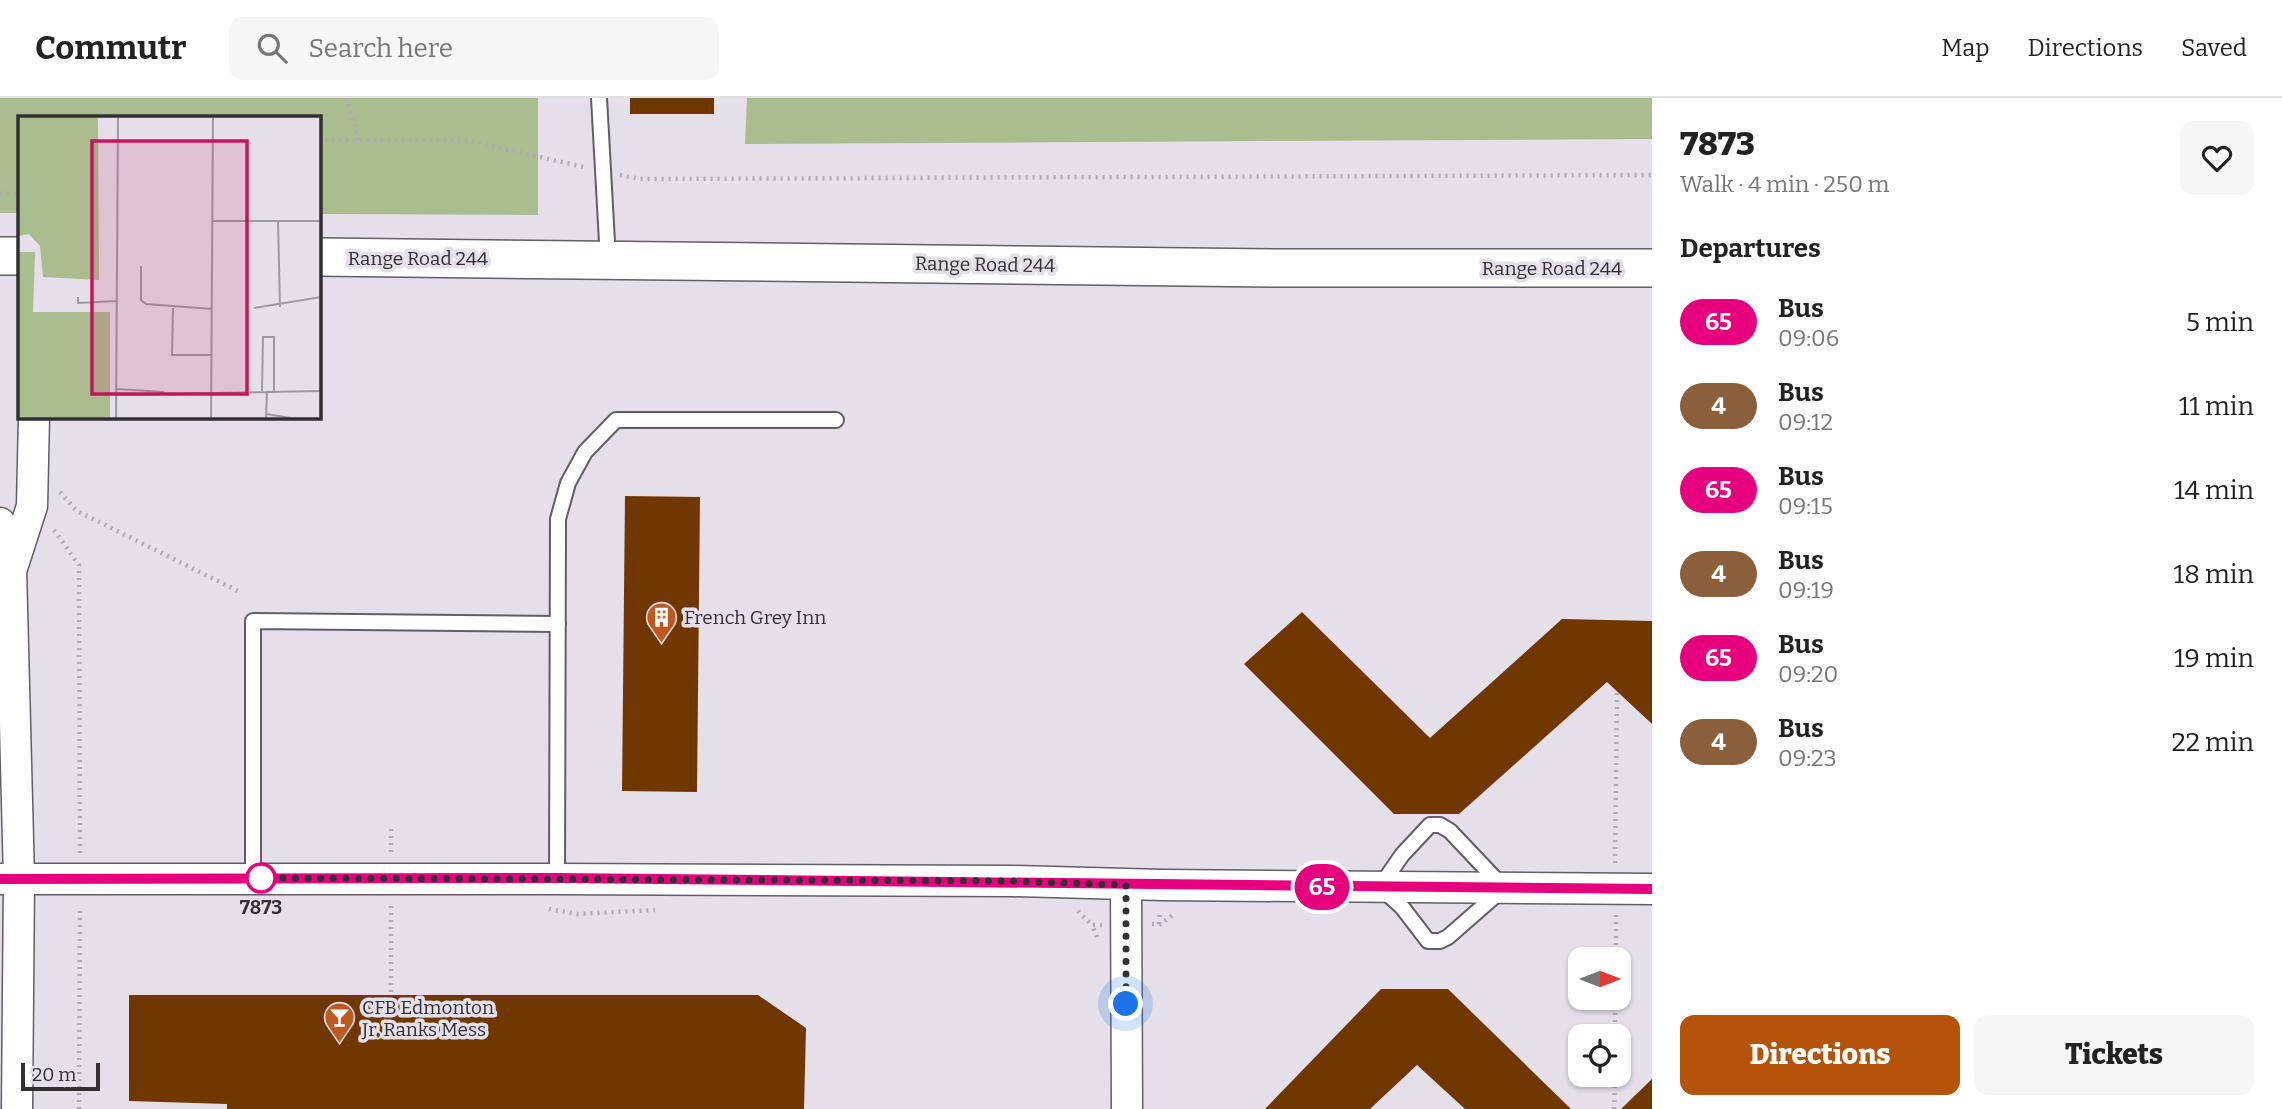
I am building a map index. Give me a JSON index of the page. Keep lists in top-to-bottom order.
{
  "streets": {
    "street": ["Range Road 244"]
  },
  "places": {
    "building": ["French Grey Inn"],
    "other": ["7873"],
    "bar": ["CFB Edmonton Jr. Ranks Mess"]
  },
  "lines": ["bus line 65"],
  "scale_bar": "20 m",
  "north": "right",
  "page": {
    "header": "Commutr",
    "search": "Search here",
    "nav": ["Map", "Directions", "Saved"],
    "on_map": "65",
    "heading": [
      ["7873", "Walk · 4 min · 250 m"],
      "Departures"
    ],
    "list": [
      {
        "mark": "65",
        "name": "Bus",
        "note": "09:06",
        "value": "5 min"
      },
      {
        "mark": "4",
        "name": "Bus",
        "note": "09:12",
        "value": "11 min"
      },
      {
        "mark": "65",
        "name": "Bus",
        "note": "09:15",
        "value": "14 min"
      },
      {
        "mark": "4",
        "name": "Bus",
        "note": "09:19",
        "value": "18 min"
      },
      {
        "mark": "65",
        "name": "Bus",
        "note": "09:20",
        "value": "19 min"
      },
      {
        "mark": "4",
        "name": "Bus",
        "note": "09:23",
        "value": "22 min"
      }
    ],
    "buttons": ["Directions", "Tickets"],
    "scale": "20 m"
  }
}
